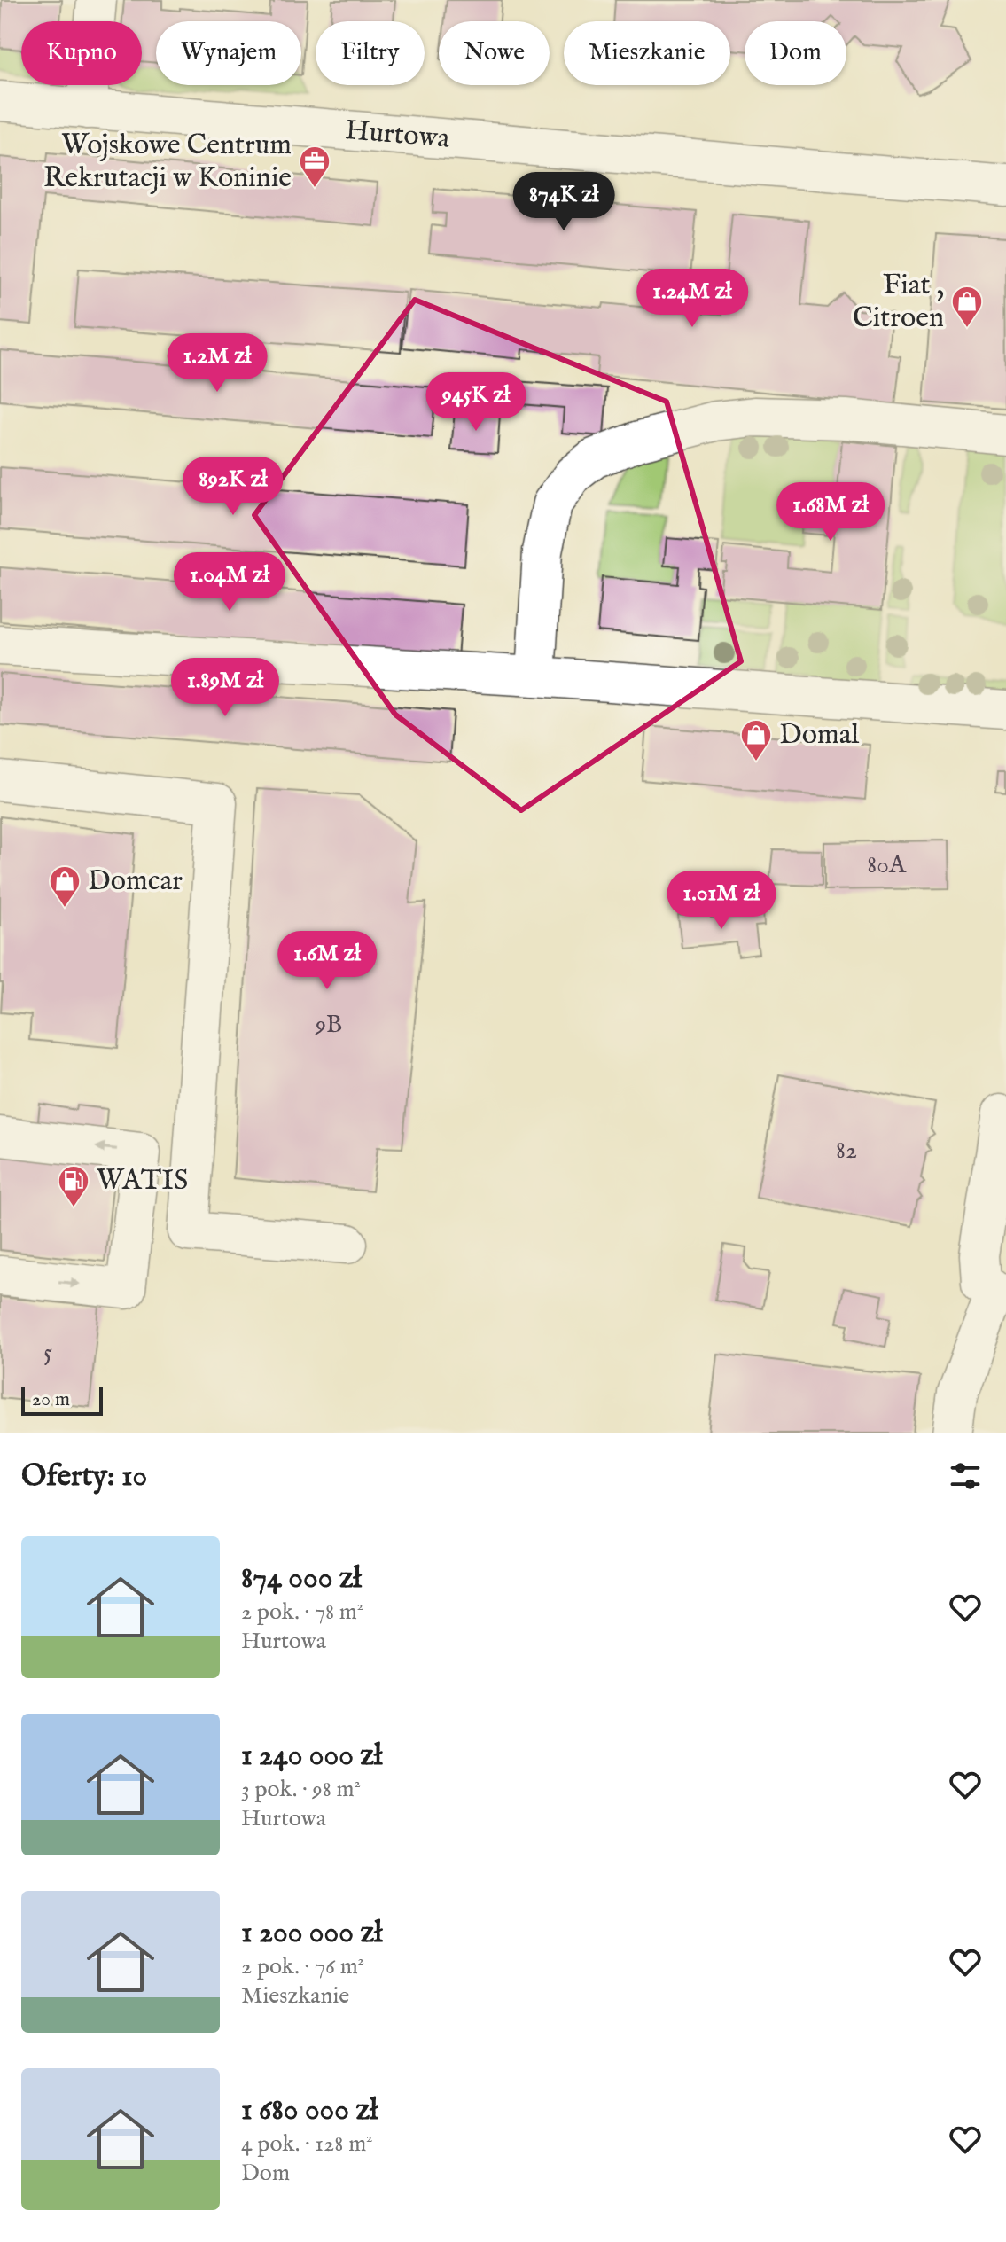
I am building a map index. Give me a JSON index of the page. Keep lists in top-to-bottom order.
{
  "streets": {
    "street": ["Hurtowa"]
  },
  "places": {
    "office": ["Wojskowe Centrum Rekrutacji w Koninie"],
    "shop": ["Fiat , Citroen", "Domal", "Domcar"],
    "fuel station": ["WATIS"]
  },
  "house_numbers": [
    "80A",
    "9B",
    "82",
    "5"
  ],
  "scale_bar": "20 m",
  "page": {
    "chip": [
      "Kupno",
      "Wynajem",
      "Filtry",
      "Nowe",
      "Mieszkanie",
      "Dom"
    ],
    "price": [
      "874K zł",
      "1.24M zł",
      "1.2M zł",
      "945K zł",
      "892K zł",
      "1.68M zł",
      "1.04M zł",
      "1.89M zł",
      "1.01M zł",
      "1.6M zł"
    ],
    "scale": "20 m",
    "heading": "Oferty: 10",
    "list": [
      {
        "name": "874 000 zł",
        "note": "2 pok. · 78 m² · Hurtowa"
      },
      {
        "name": "1 240 000 zł",
        "note": "3 pok. · 98 m² · Hurtowa"
      },
      {
        "name": "1 200 000 zł",
        "note": "2 pok. · 76 m² · Mieszkanie"
      },
      {
        "name": "1 680 000 zł",
        "note": "4 pok. · 128 m² · Dom"
      }
    ]
  }
}
